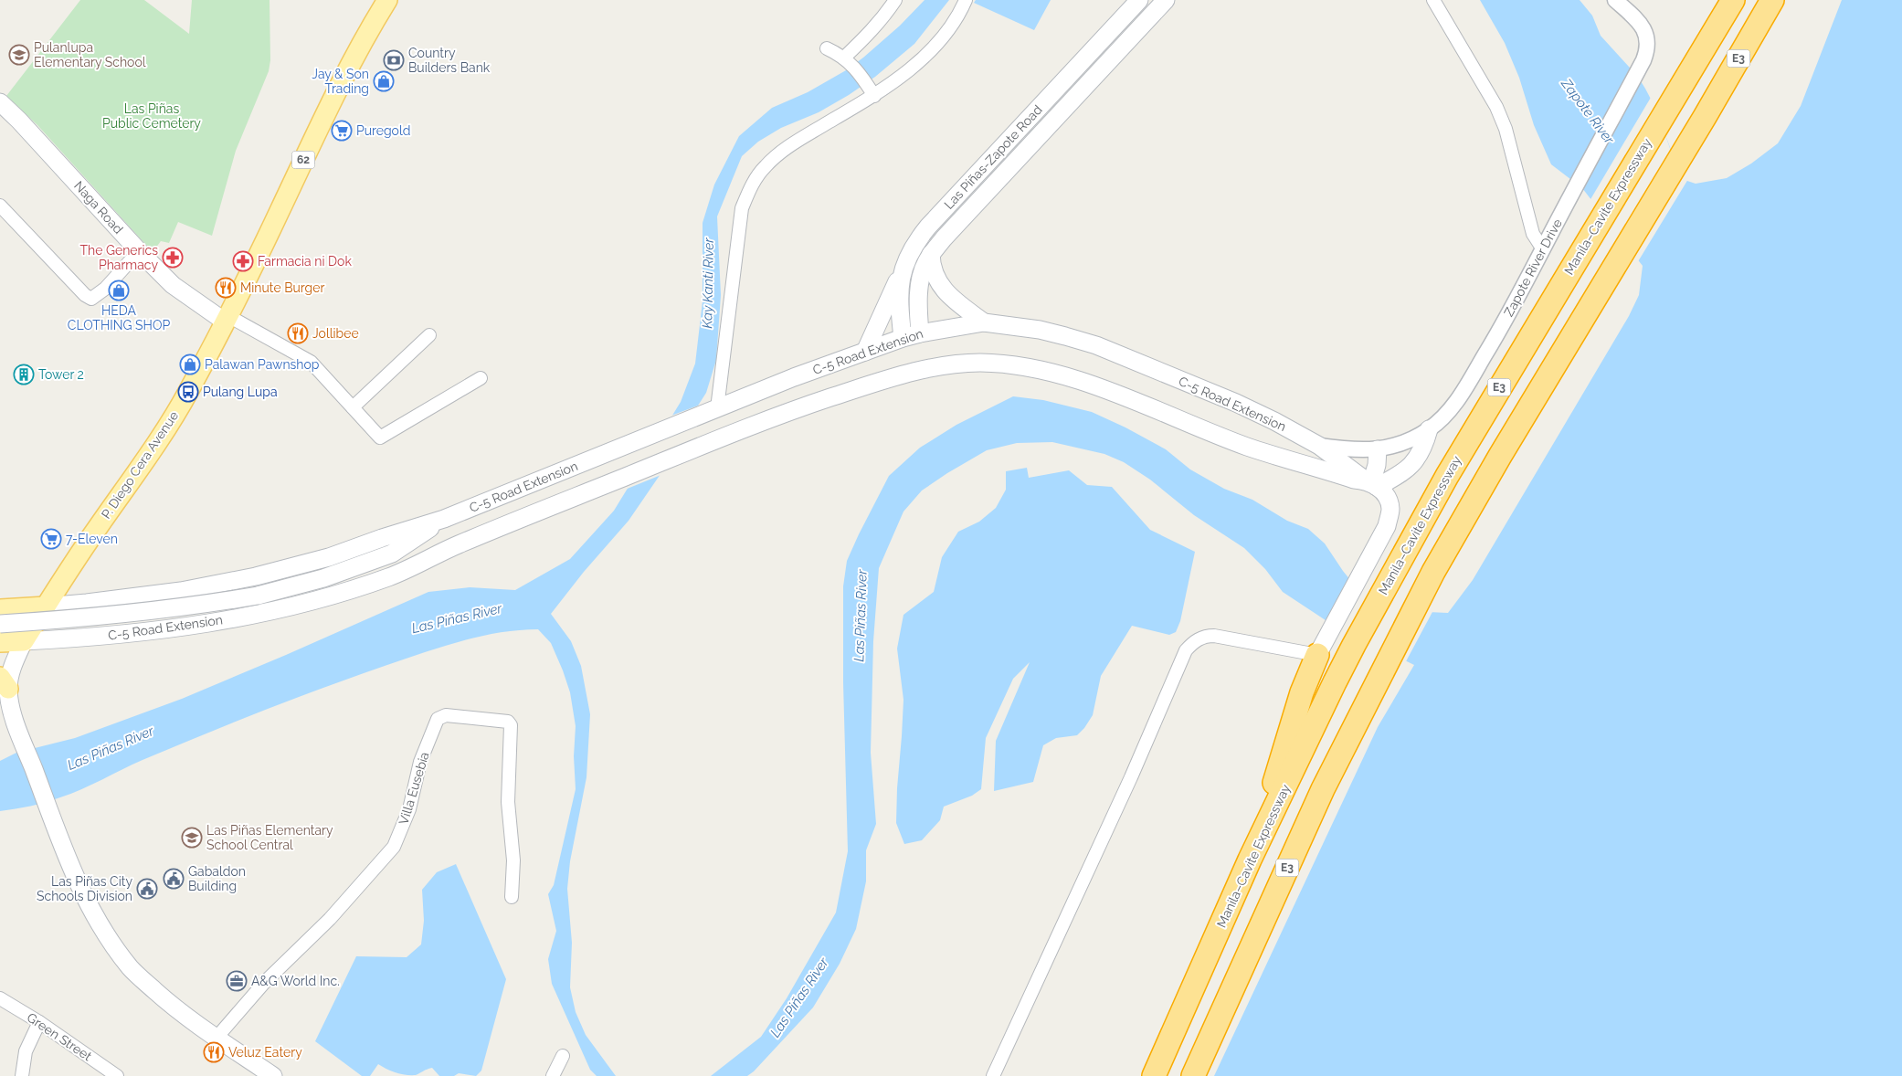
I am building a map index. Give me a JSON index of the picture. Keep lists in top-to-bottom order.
{
  "streets": {
    "highway": ["E3", "Manila–Cavite Expressway"],
    "main road": [
      "Las Piñas-Zapote Road",
      "62",
      "Naga Road",
      "C-5 Road Extension",
      "P. Diego Cera Avenue"
    ],
    "street": ["Zapote River Drive", "Villa Eusebia", "Green Street"]
  },
  "crossings": [
    ["Las Piñas-Zapote Road", "C-5 Road Extension"],
    ["Naga Road", "P. Diego Cera Avenue"],
    ["Zapote River Drive", "C-5 Road Extension"],
    ["C-5 Road Extension", "P. Diego Cera Avenue"],
    ["P. Diego Cera Avenue", "Villa Eusebia"]
  ],
  "water": ["Zapote River", "Kay Kanti River", "Las Piñas River"],
  "parks": ["Las Piñas Public Cemetery"],
  "places": {
    "school or university": ["Pulanlupa Elementary School", "Las Piñas Elementary School Central"],
    "bank": ["Country Builders Bank"],
    "shop": ["Jay & Son Trading", "HEDA CLOTHING SHOP", "Palawan Pawnshop"],
    "supermarket": ["Puregold", "7-Eleven"],
    "pharmacy": ["The Generics Pharmacy", "Farmacia ni Dok"],
    "restaurant": ["Minute Burger", "Jollibee", "Veluz Eatery"],
    "building": ["Tower 2"],
    "bus stop": ["Pulang Lupa"],
    "public building": ["Gabaldon Building", "Las Piñas City Schools Division"],
    "office": ["A&G World Inc."]
  }
}
